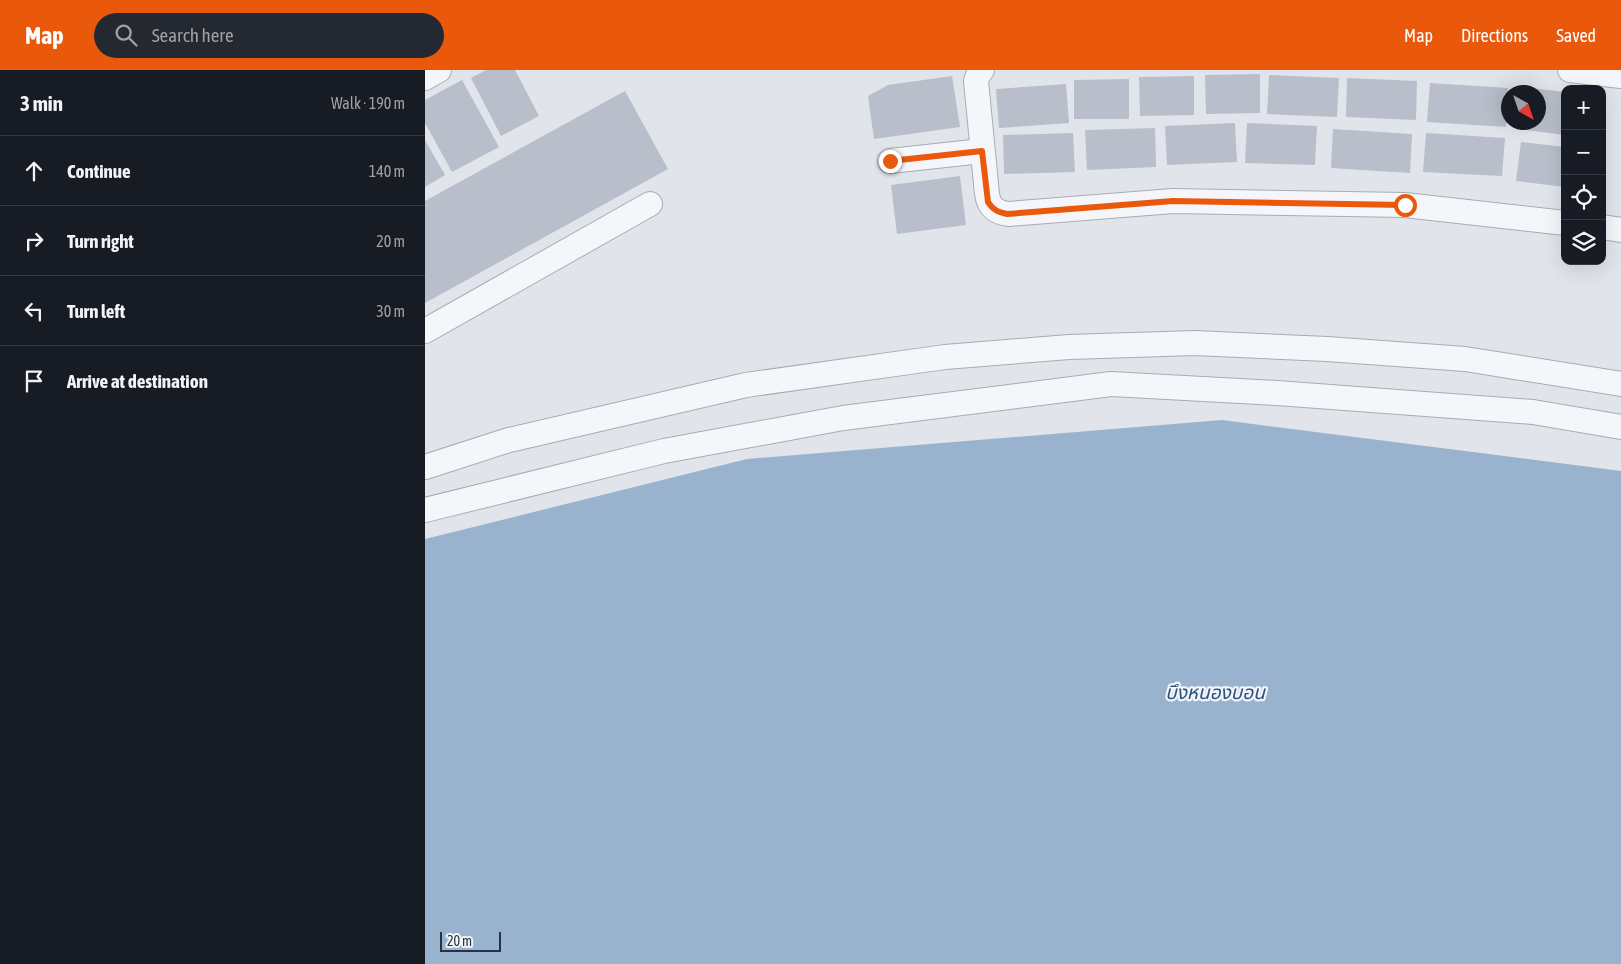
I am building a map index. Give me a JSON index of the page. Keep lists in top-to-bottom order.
{
  "water": ["บึงหนองบอน"],
  "scale_bar": "20 m",
  "north": "bottom right",
  "page": {
    "header": "Map",
    "search": "Search here",
    "nav": ["Map", "Directions", "Saved"],
    "heading": ["3 min", "Walk · 190 m"],
    "map_buttons": ["+", "−"],
    "list": [
      ["Continue", "140 m"],
      ["Turn right", "20 m"],
      ["Turn left", "30 m"],
      "Arrive at destination"
    ],
    "scale": "20 m"
  }
}
